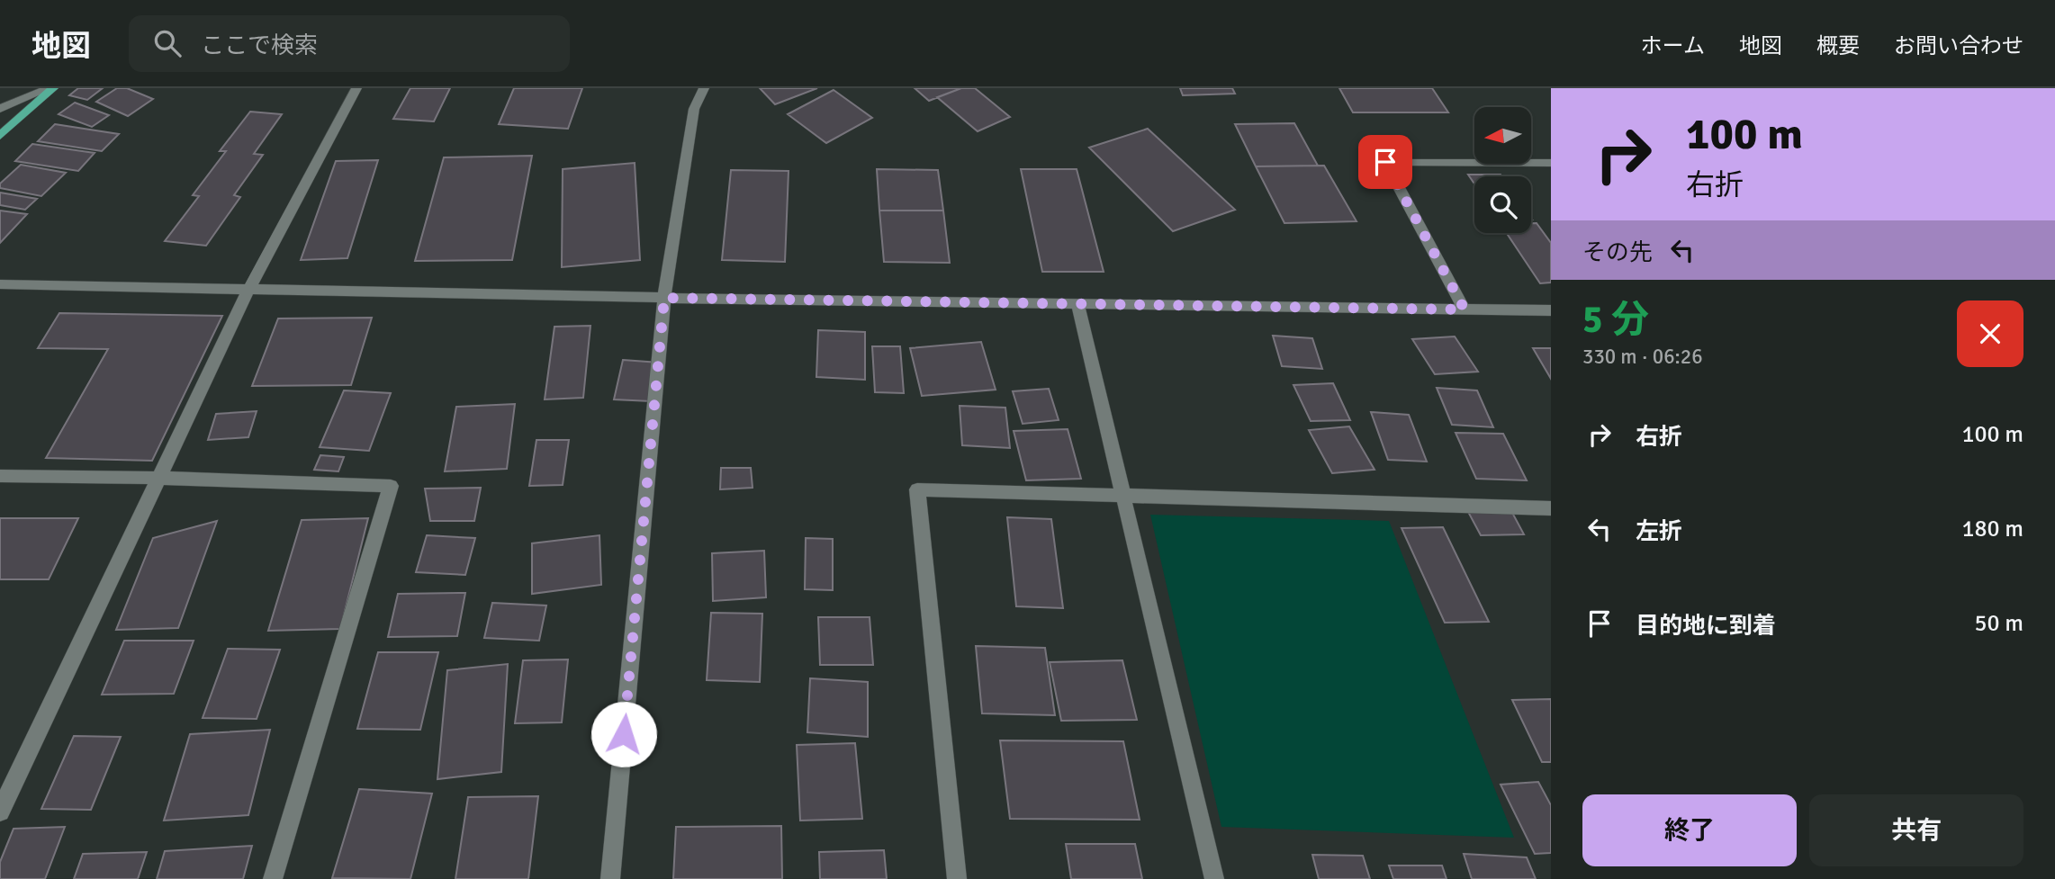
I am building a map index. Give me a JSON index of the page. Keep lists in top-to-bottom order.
{
  "north": "left",
  "page": {
    "header": "地図",
    "search": "ここで検索",
    "nav": [
      "ホーム",
      "地図",
      "概要",
      "お問い合わせ"
    ],
    "turn": ["100 m", "右折"],
    "then": "その先",
    "heading": ["5 分", "330 m · 06:26"],
    "list": [
      {
        "name": "右折",
        "value": "100 m"
      },
      {
        "name": "左折",
        "value": "180 m"
      },
      {
        "name": "目的地に到着",
        "value": "50 m"
      }
    ],
    "buttons": ["終了", "共有"]
  }
}
